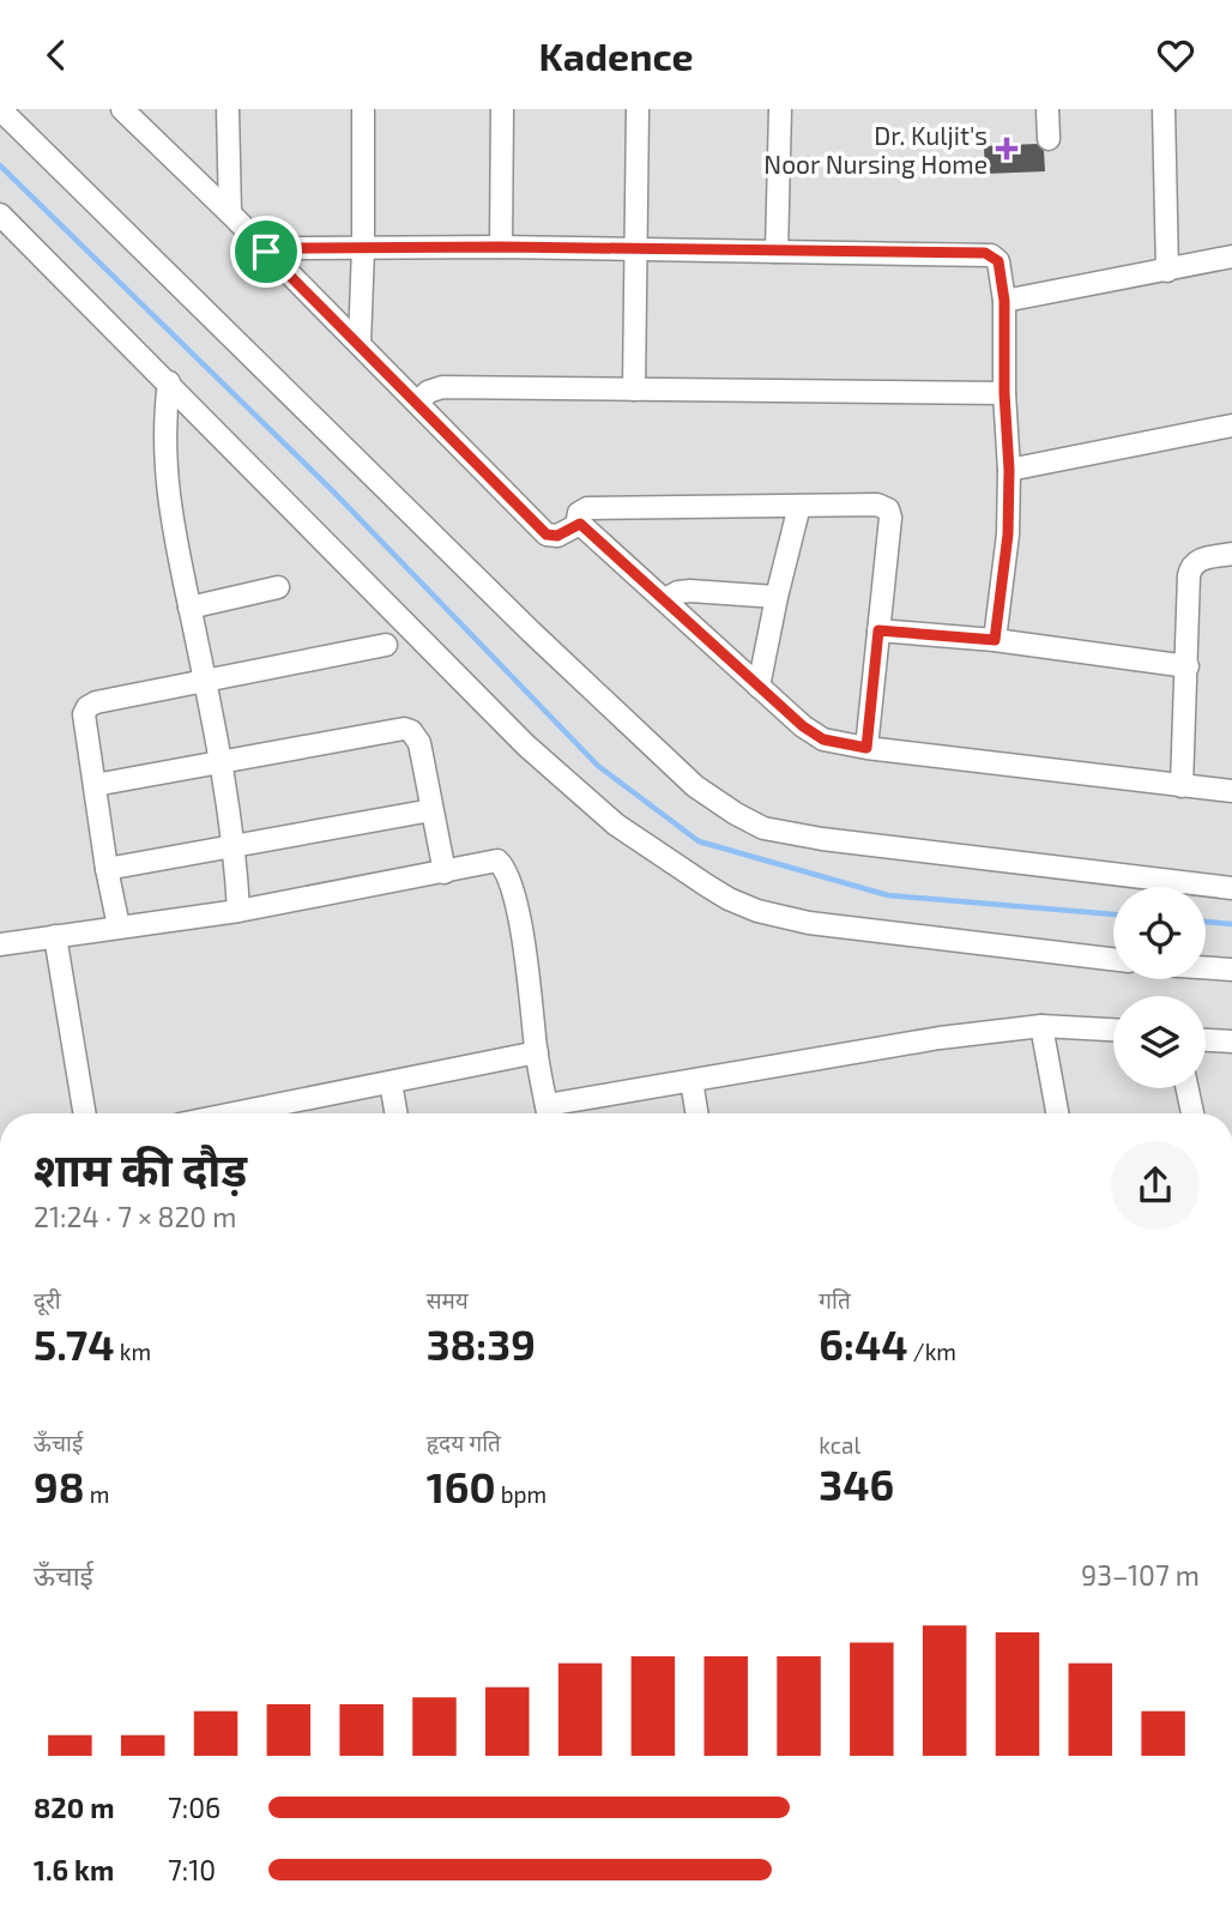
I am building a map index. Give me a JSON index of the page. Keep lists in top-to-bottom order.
{
  "places": {
    "health": ["Dr. Kuljit's Noor Nursing Home"]
  },
  "page": {
    "header": "Kadence",
    "heading": ["शाम की दौड़", "21:24 · 7 × 820 m"],
    "stats": [
      ["दूरी", "5.74 km"],
      ["समय", "38:39"],
      ["गति", "6:44 /km"],
      ["ऊँचाई", "98 m"],
      ["हृदय गति", "160 bpm"],
      ["kcal", "346"]
    ],
    "chart": ["ऊँचाई", "93–107 m"],
    "list": [
      {
        "name": "820 m",
        "note": "7:06"
      },
      {
        "name": "1.6 km",
        "note": "7:10"
      }
    ]
  }
}
